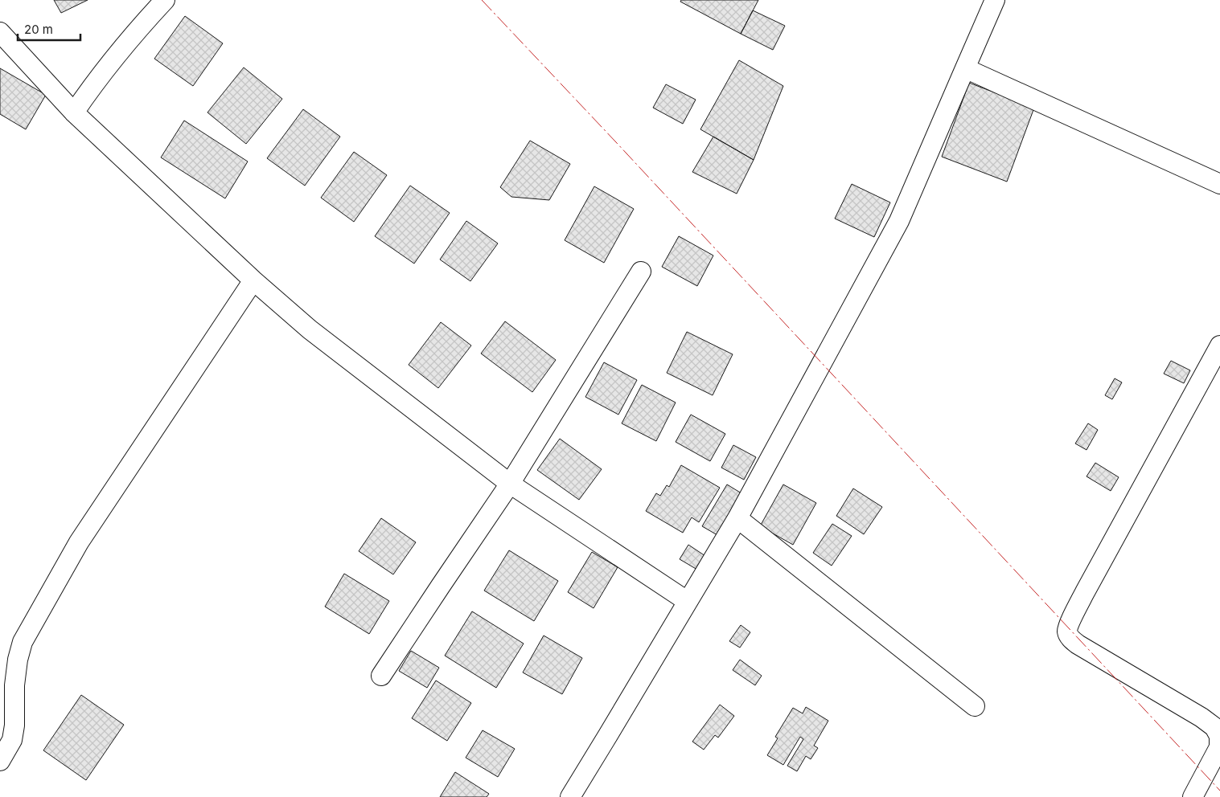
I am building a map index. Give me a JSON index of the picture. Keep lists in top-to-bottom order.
{
  "scale_bar": "20 m"
}
